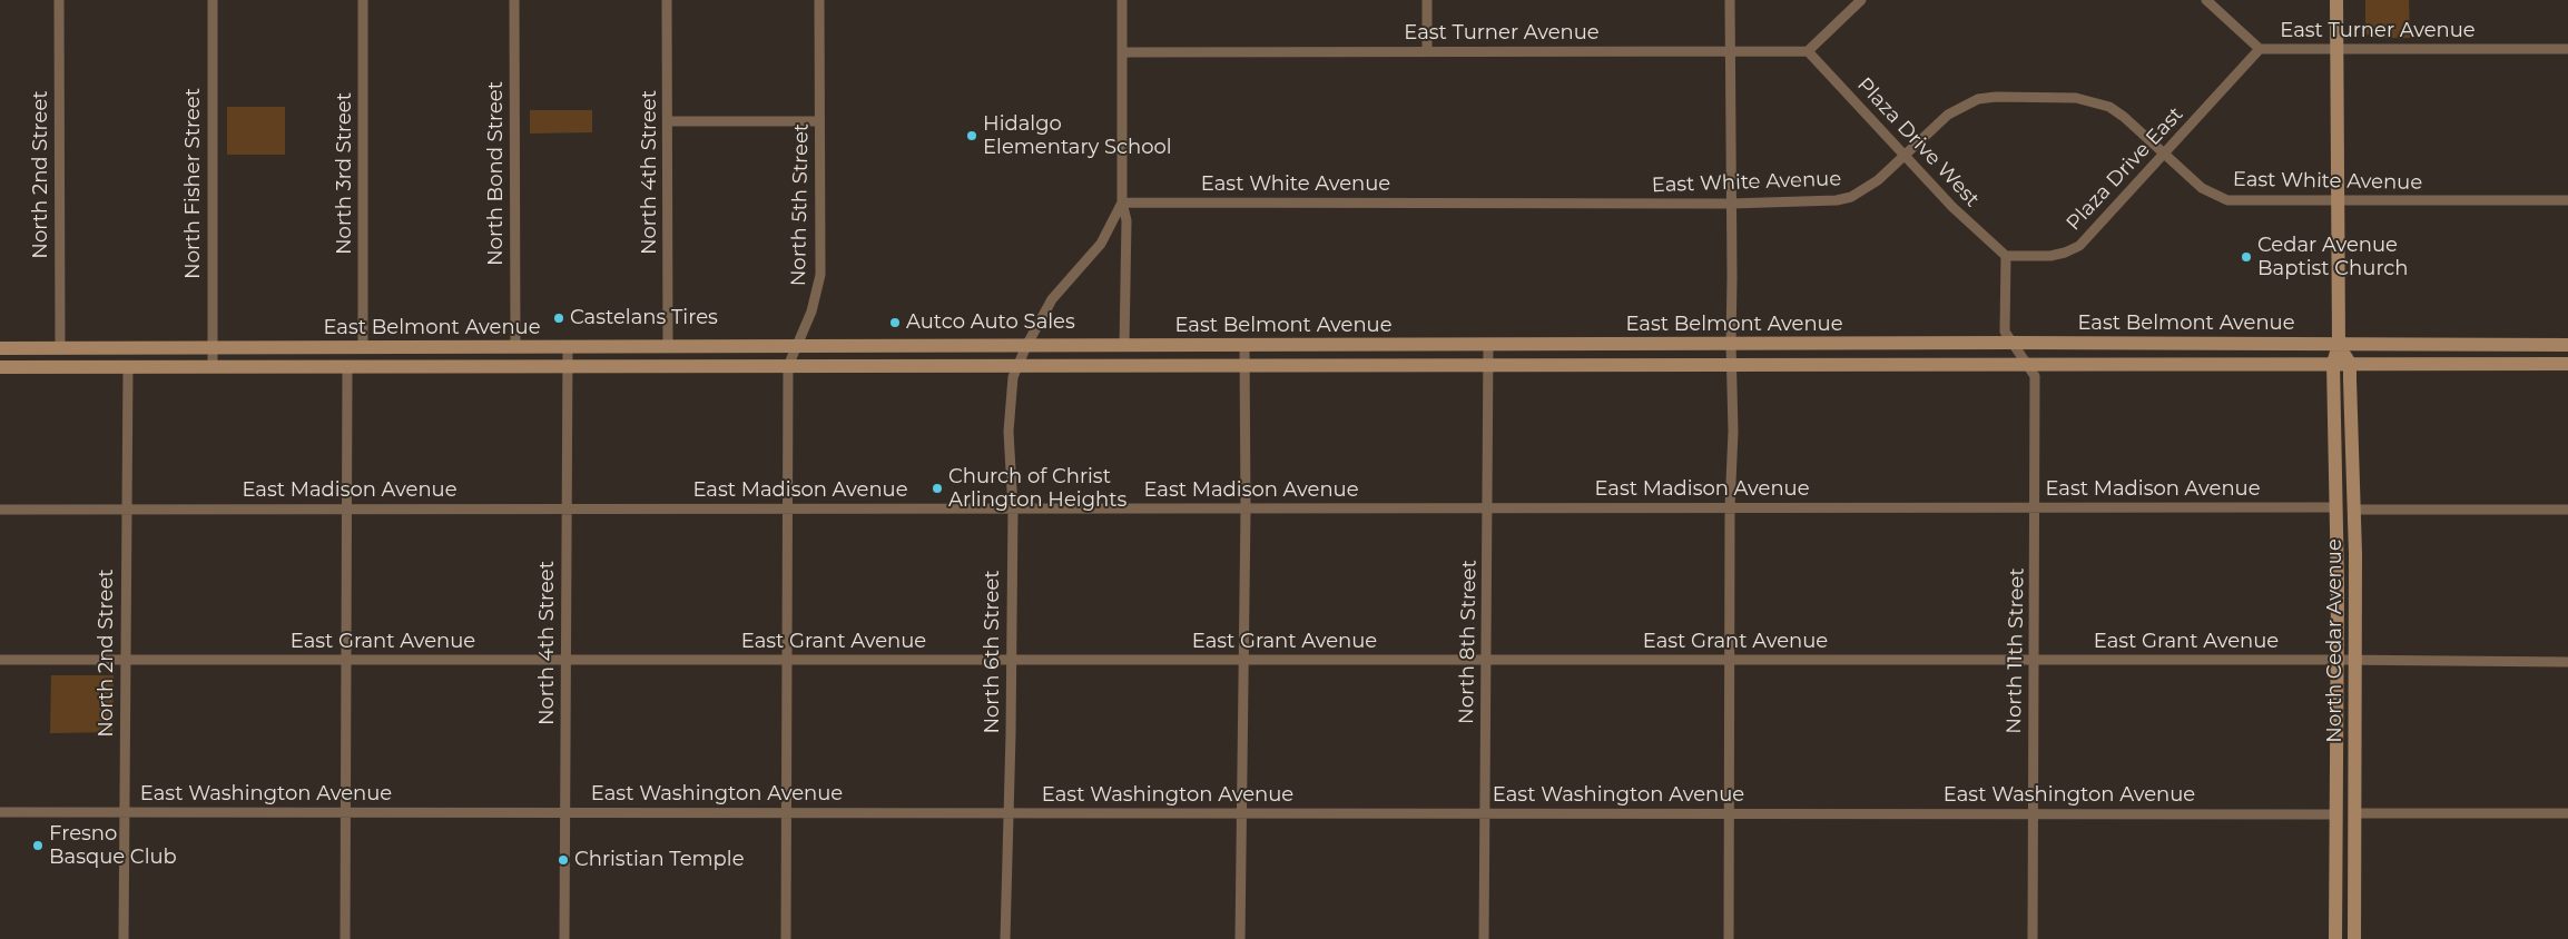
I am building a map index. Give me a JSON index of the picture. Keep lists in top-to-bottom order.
{
  "streets": {
    "main road": ["East Belmont Avenue", "North Cedar Avenue"],
    "street": [
      "East Turner Avenue",
      "Plaza Drive West",
      "Plaza Drive East",
      "North 4th Street",
      "North 3rd Street",
      "North Bond Street",
      "North 2nd Street",
      "East White Avenue",
      "North Fisher Street",
      "North 5th Street",
      "East Madison Avenue",
      "East Grant Avenue",
      "North 8th Street",
      "North 11th Street",
      "North 6th Street",
      "East Washington Avenue"
    ]
  },
  "crossings": [
    ["East Turner Avenue", "Plaza Drive West"],
    ["East Turner Avenue", "Plaza Drive East"],
    ["East Turner Avenue", "North Cedar Avenue"],
    ["Plaza Drive West", "Plaza Drive East"],
    ["Plaza Drive West", "East White Avenue"],
    ["Plaza Drive East", "East White Avenue"],
    ["North 4th Street", "East Belmont Avenue"],
    ["North 4th Street", "East Madison Avenue"],
    ["North 4th Street", "East Grant Avenue"],
    ["North 4th Street", "East Washington Avenue"],
    ["North 3rd Street", "East Belmont Avenue"],
    ["North Bond Street", "East Belmont Avenue"],
    ["North 2nd Street", "East Belmont Avenue"],
    ["North 2nd Street", "East Madison Avenue"],
    ["North 2nd Street", "East Grant Avenue"],
    ["North 2nd Street", "East Washington Avenue"],
    ["East White Avenue", "North Cedar Avenue"],
    ["East White Avenue", "North 6th Street"],
    ["North Fisher Street", "East Belmont Avenue"],
    ["North 5th Street", "East Belmont Avenue"],
    ["North 5th Street", "East Madison Avenue"],
    ["North 5th Street", "East Grant Avenue"],
    ["North 5th Street", "East Washington Avenue"],
    ["East Belmont Avenue", "North Cedar Avenue"],
    ["East Belmont Avenue", "North 8th Street"],
    ["East Belmont Avenue", "North 11th Street"],
    ["East Belmont Avenue", "North 6th Street"],
    ["East Madison Avenue", "North Cedar Avenue"],
    ["East Madison Avenue", "North 8th Street"],
    ["East Madison Avenue", "North 11th Street"],
    ["East Madison Avenue", "North 6th Street"],
    ["North Cedar Avenue", "East Grant Avenue"],
    ["North Cedar Avenue", "East Washington Avenue"],
    ["East Grant Avenue", "North 8th Street"],
    ["East Grant Avenue", "North 11th Street"],
    ["East Grant Avenue", "North 6th Street"],
    ["North 8th Street", "East Washington Avenue"],
    ["North 11th Street", "East Washington Avenue"],
    ["North 6th Street", "East Washington Avenue"]
  ],
  "places": [
    "Hidalgo Elementary School",
    "Cedar Avenue Baptist Church",
    "Castelans Tires",
    "Autco Auto Sales",
    "Church of Christ Arlington Heights",
    "Fresno Basque Club",
    "Christian Temple"
  ]
}
